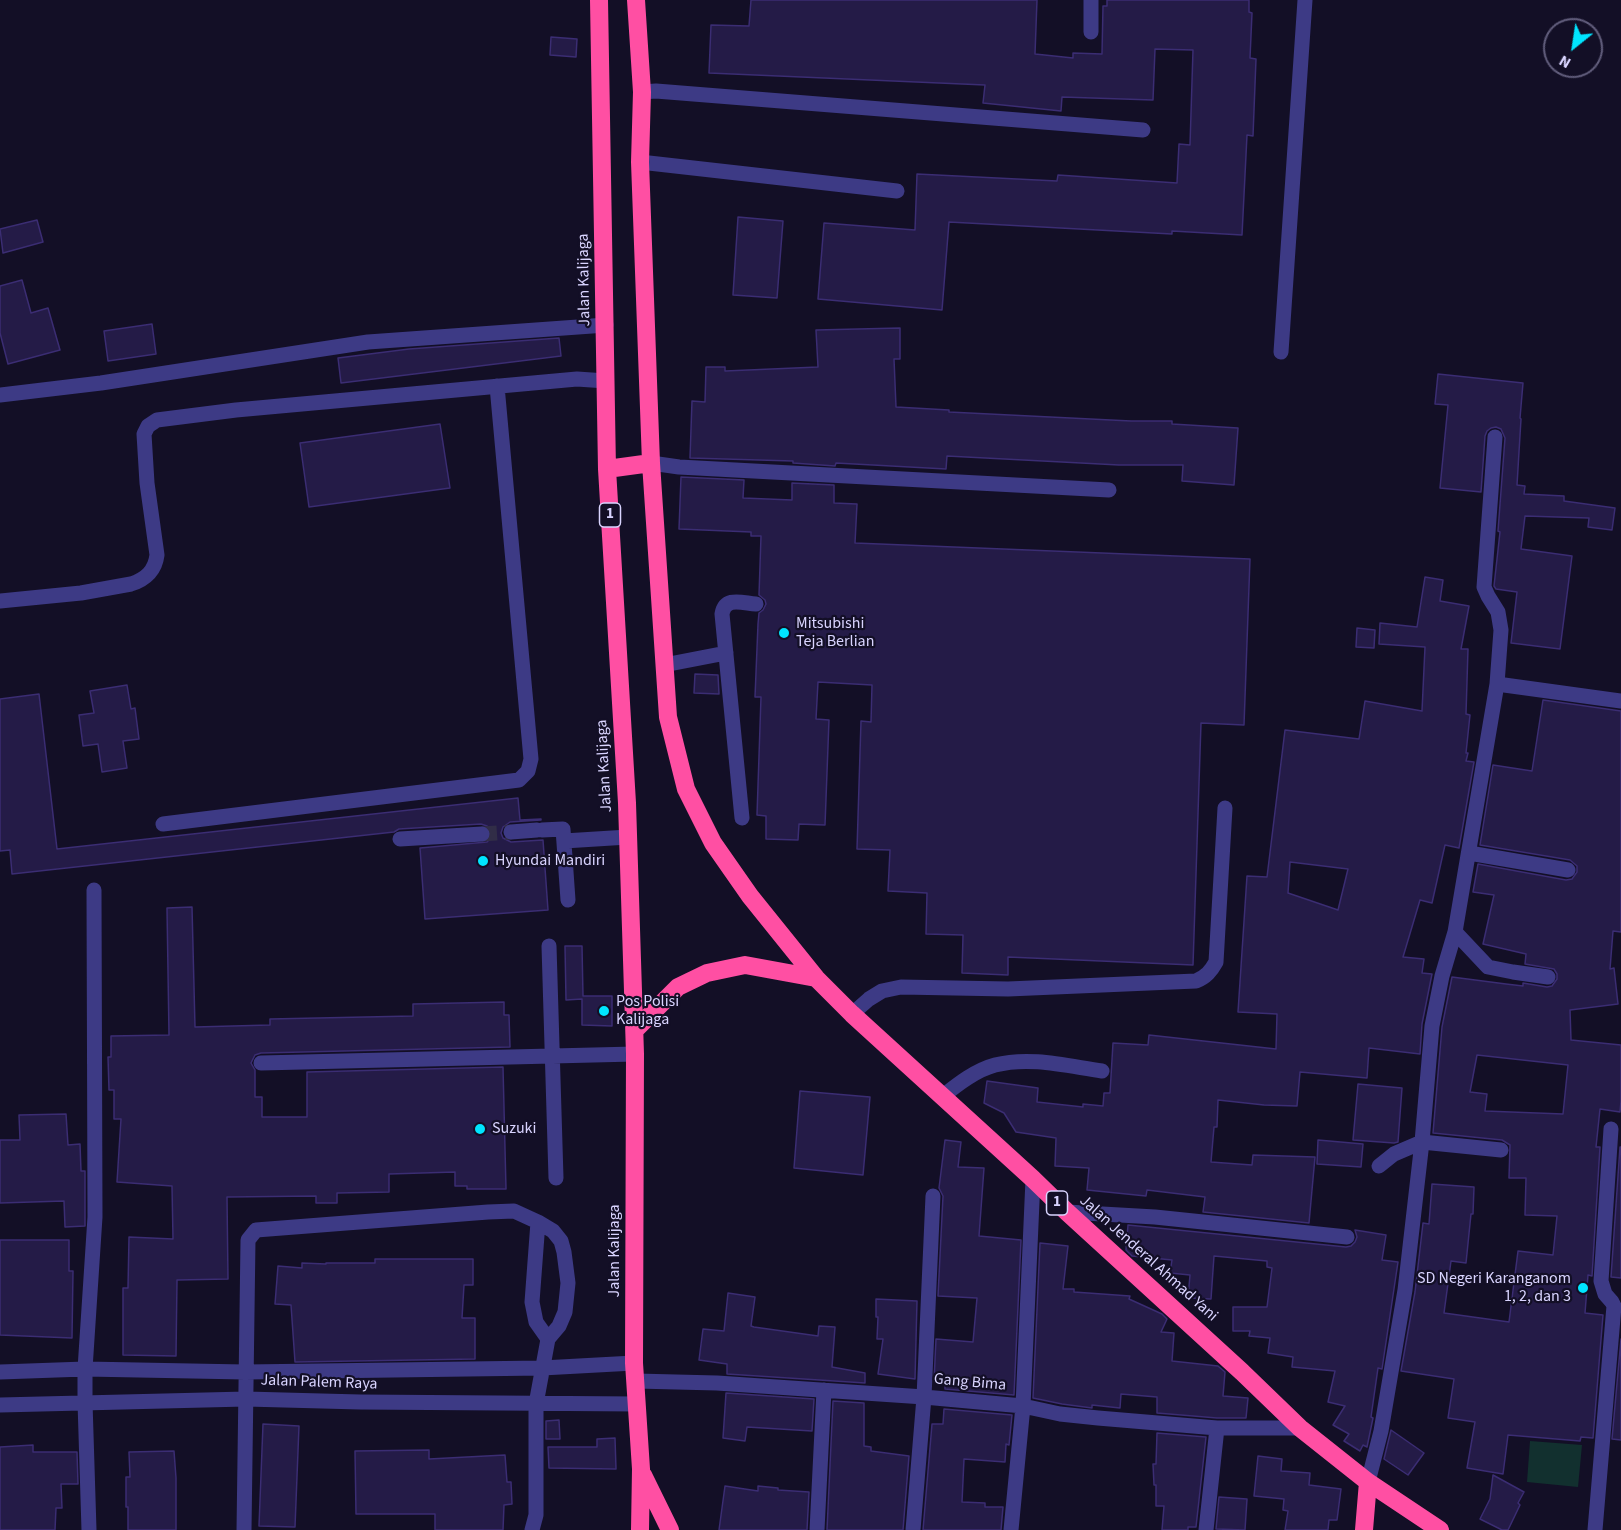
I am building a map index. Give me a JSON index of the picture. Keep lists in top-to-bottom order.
{
  "streets": {
    "highway": ["Jalan Kalijaga", "1", "Jalan Jenderal Ahmad Yani"],
    "street": ["Jalan Palem Raya", "Gang Bima"]
  },
  "crossings": [
    ["Jalan Kalijaga", "1"],
    ["Jalan Kalijaga", "Jalan Palem Raya"],
    ["Jalan Kalijaga", "Gang Bima"],
    ["1", "Jalan Jenderal Ahmad Yani"],
    ["Jalan Jenderal Ahmad Yani", "Gang Bima"],
    ["Jalan Palem Raya", "Gang Bima"]
  ],
  "places": [
    "Mitsubishi Teja Berlian",
    "Hyundai Mandiri",
    "Pos Polisi Kalijaga",
    "Suzuki",
    "SD Negeri Karanganom 1, 2, dan 3"
  ],
  "north": "bottom left"
}
